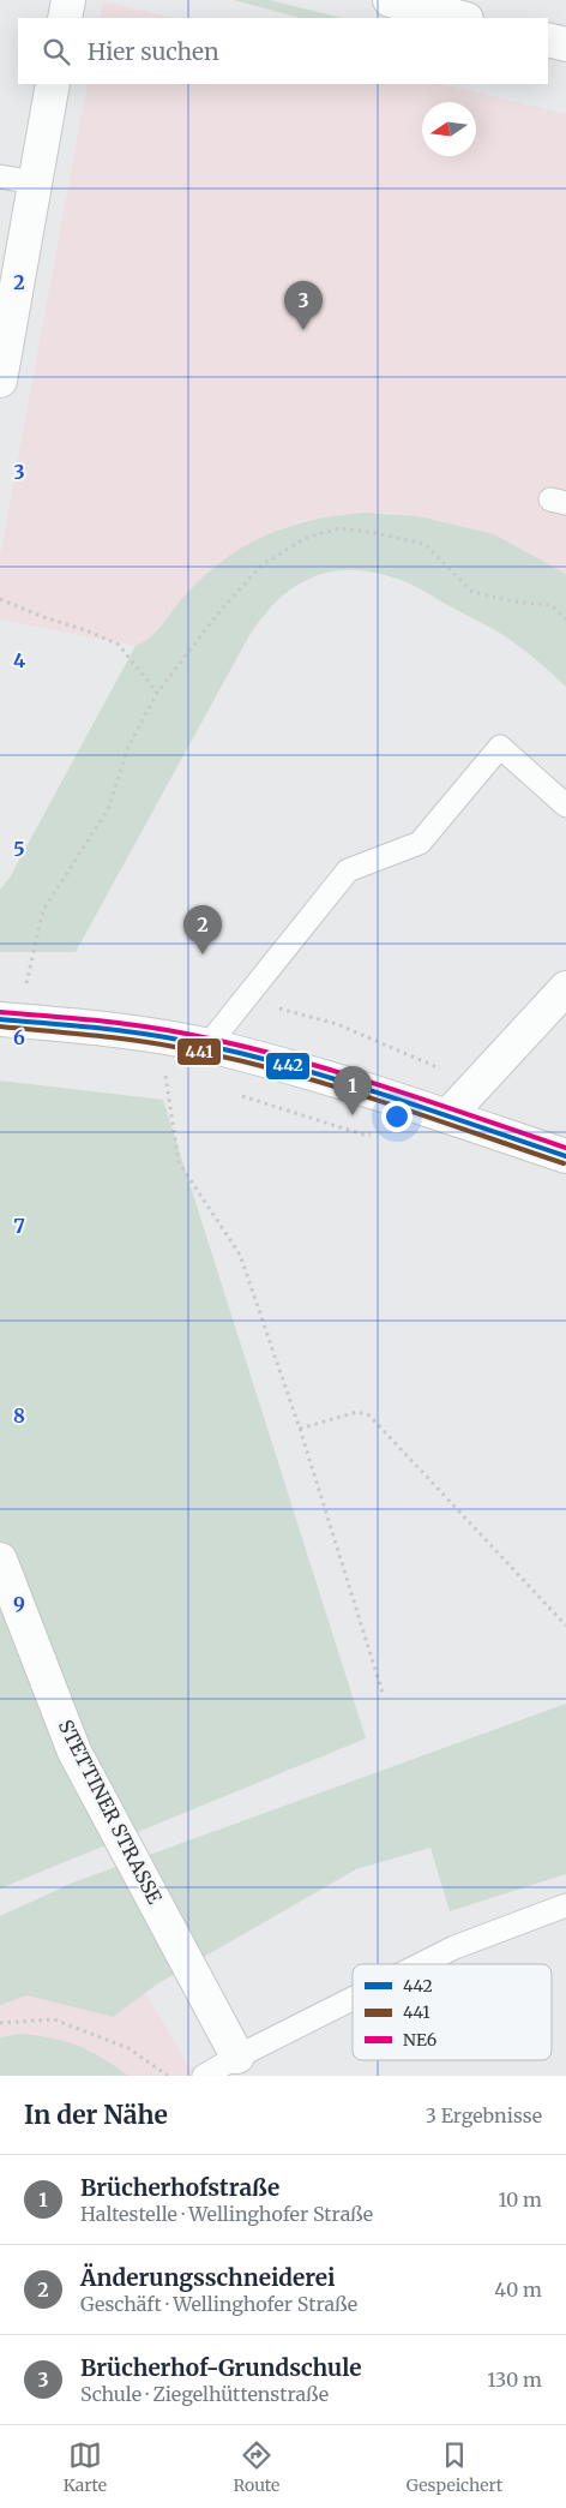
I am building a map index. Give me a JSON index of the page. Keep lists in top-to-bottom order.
{
  "streets": {
    "street": ["STETTINER STRASSE"]
  },
  "lines": ["transit line NE6", "transit line 442", "transit line 441"],
  "legend": ["442", "441", "NE6"],
  "north": "left",
  "page": {
    "search": "Hier suchen",
    "pins": ["3", "2", "1"],
    "heading": ["In der Nähe", "3 Ergebnisse"],
    "list": [
      {
        "mark": "1",
        "name": "Brücherhofstraße",
        "note": "Haltestelle · Wellinghofer Straße",
        "value": "10 m"
      },
      {
        "mark": "2",
        "name": "Änderungsschneiderei",
        "note": "Geschäft · Wellinghofer Straße",
        "value": "40 m"
      },
      {
        "mark": "3",
        "name": "Brücherhof-Grundschule",
        "note": "Schule · Ziegelhüttenstraße",
        "value": "130 m"
      }
    ],
    "nav": ["Karte", "Route", "Gespeichert"]
  },
  "grid": {
    "rows": [
      "2",
      "3",
      "4",
      "5",
      "6",
      "7",
      "8",
      "9"
    ]
  }
}
